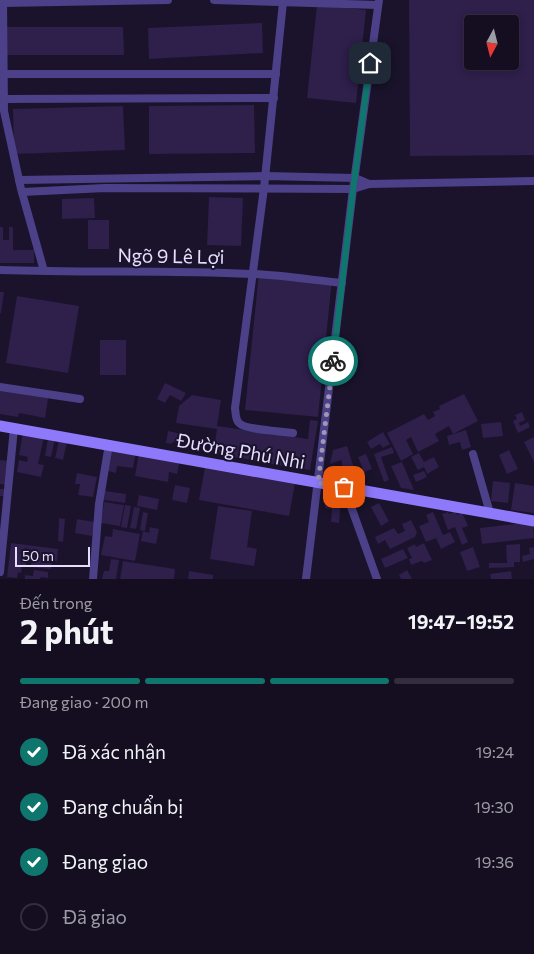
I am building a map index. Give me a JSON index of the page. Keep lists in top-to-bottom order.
{
  "streets": {
    "street": ["Ngõ 9 Lê Lợi", "Đường Phú Nhi"]
  },
  "scale_bar": "50 m",
  "north": "bottom",
  "page": {
    "scale": "50 m",
    "heading": ["2 phút", "Đến trong", "19:47–19:52"],
    "bar": "Đang giao · 200 m",
    "list": [
      ["Đã xác nhận", "19:24"],
      ["Đang chuẩn bị", "19:30"],
      ["Đang giao", "19:36"],
      "Đã giao"
    ]
  }
}
